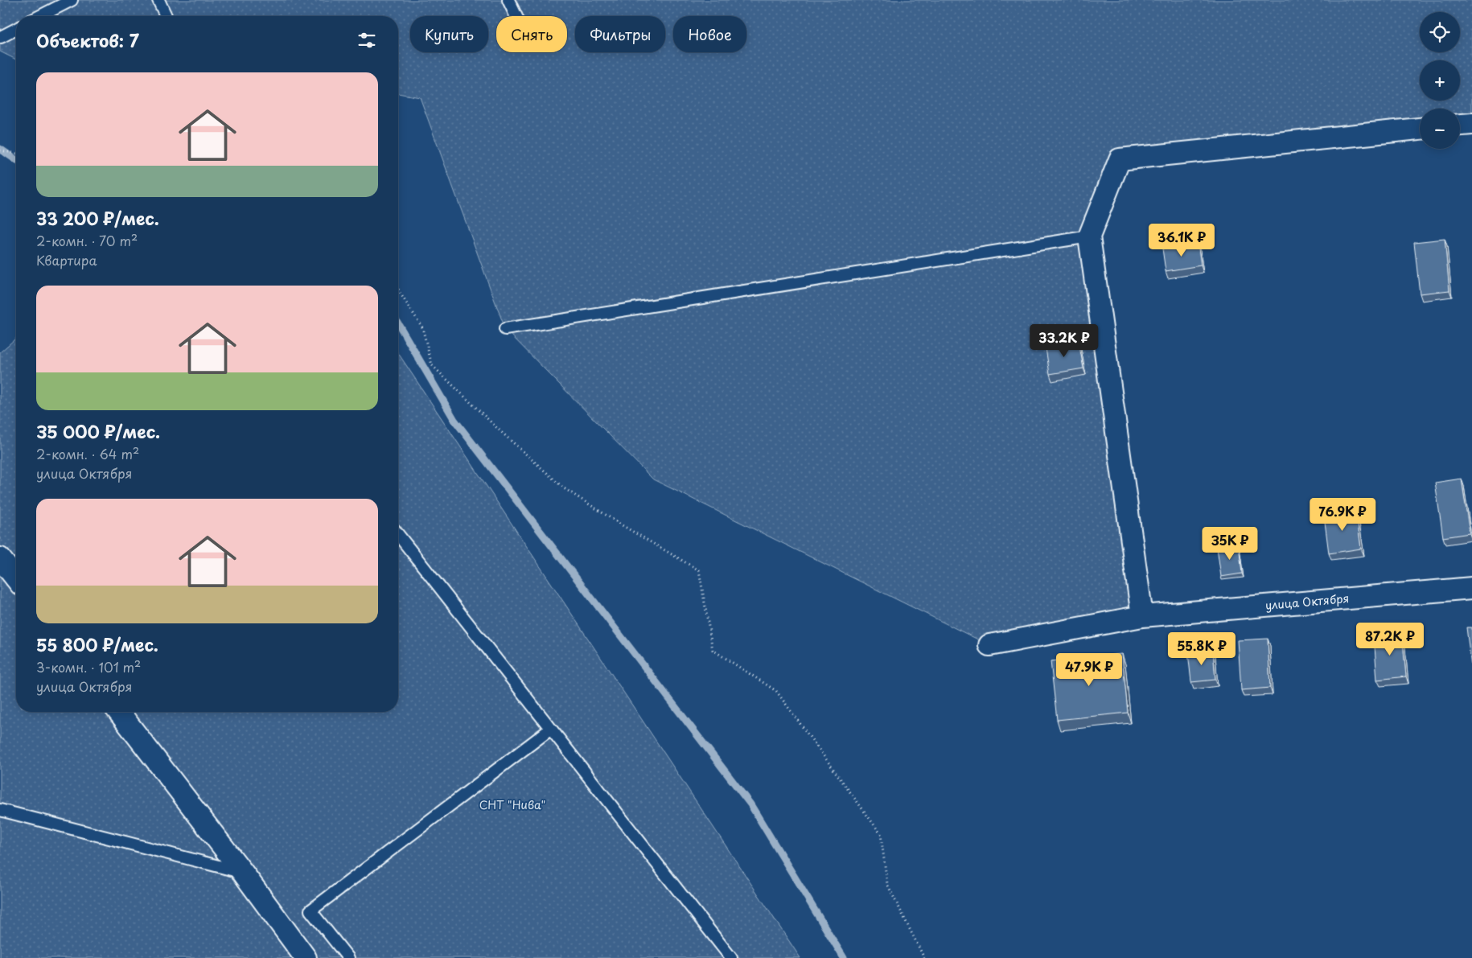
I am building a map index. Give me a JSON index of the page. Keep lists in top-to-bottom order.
{
  "streets": {
    "street": ["улица Октября"]
  },
  "parks": ["СНТ \"Нива\""],
  "page": {
    "map_buttons": ["+", "−"],
    "chip": [
      "Купить",
      "Снять",
      "Фильтры",
      "Новое"
    ],
    "heading": "Объектов: 7",
    "list": [
      {
        "name": "33 200 ₽/мес.",
        "note": "2-комн. · 70 m² · Квартира"
      },
      {
        "name": "35 000 ₽/мес.",
        "note": "2-комн. · 64 m² · улица Октября"
      },
      {
        "name": "55 800 ₽/мес.",
        "note": "3-комн. · 101 m² · улица Октября"
      }
    ],
    "price": [
      "36.1K ₽",
      "33.2K ₽",
      "76.9K ₽",
      "35K ₽",
      "87.2K ₽",
      "55.8K ₽",
      "47.9K ₽"
    ]
  }
}
